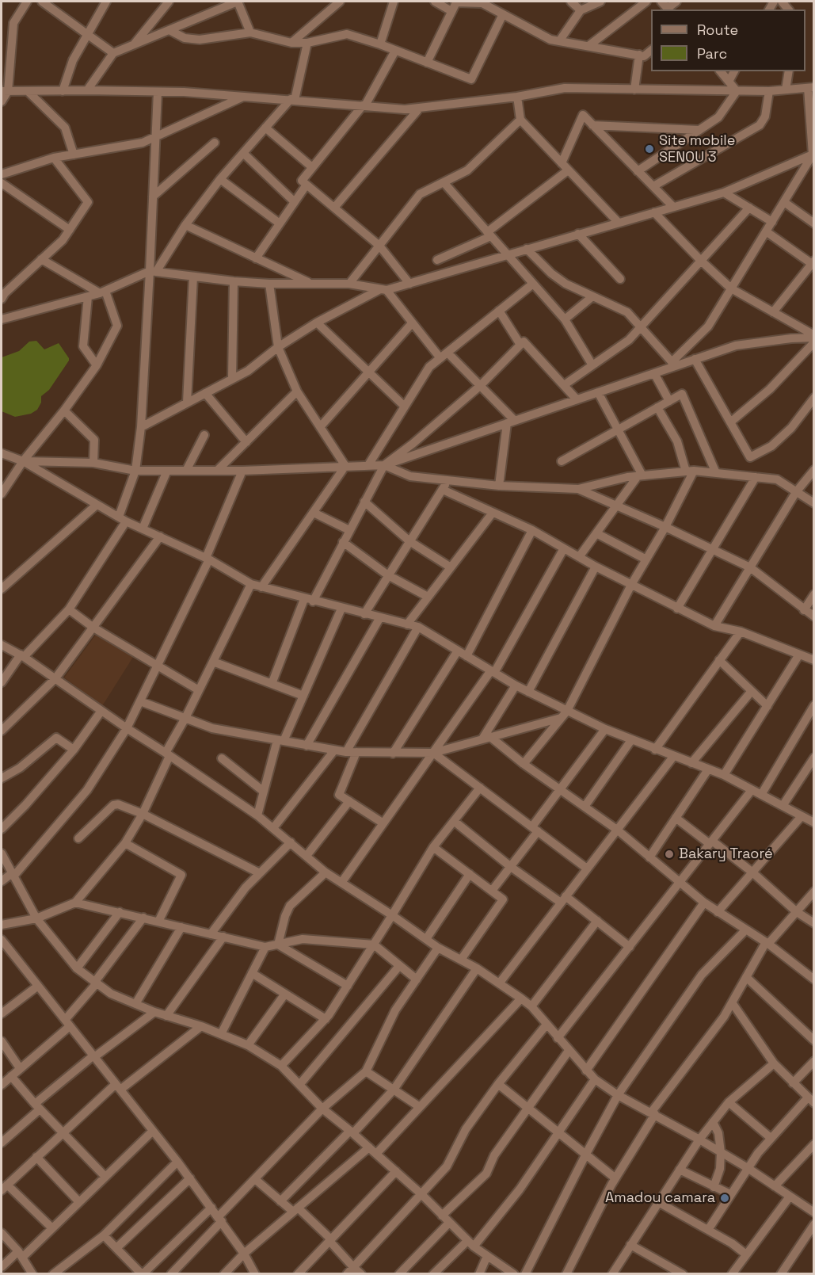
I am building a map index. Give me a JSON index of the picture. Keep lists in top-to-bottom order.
{
  "places": ["Site mobile SENOU 3", "Bakary Traoré", "Amadou camara"],
  "legend": ["Route", "Parc"]
}
